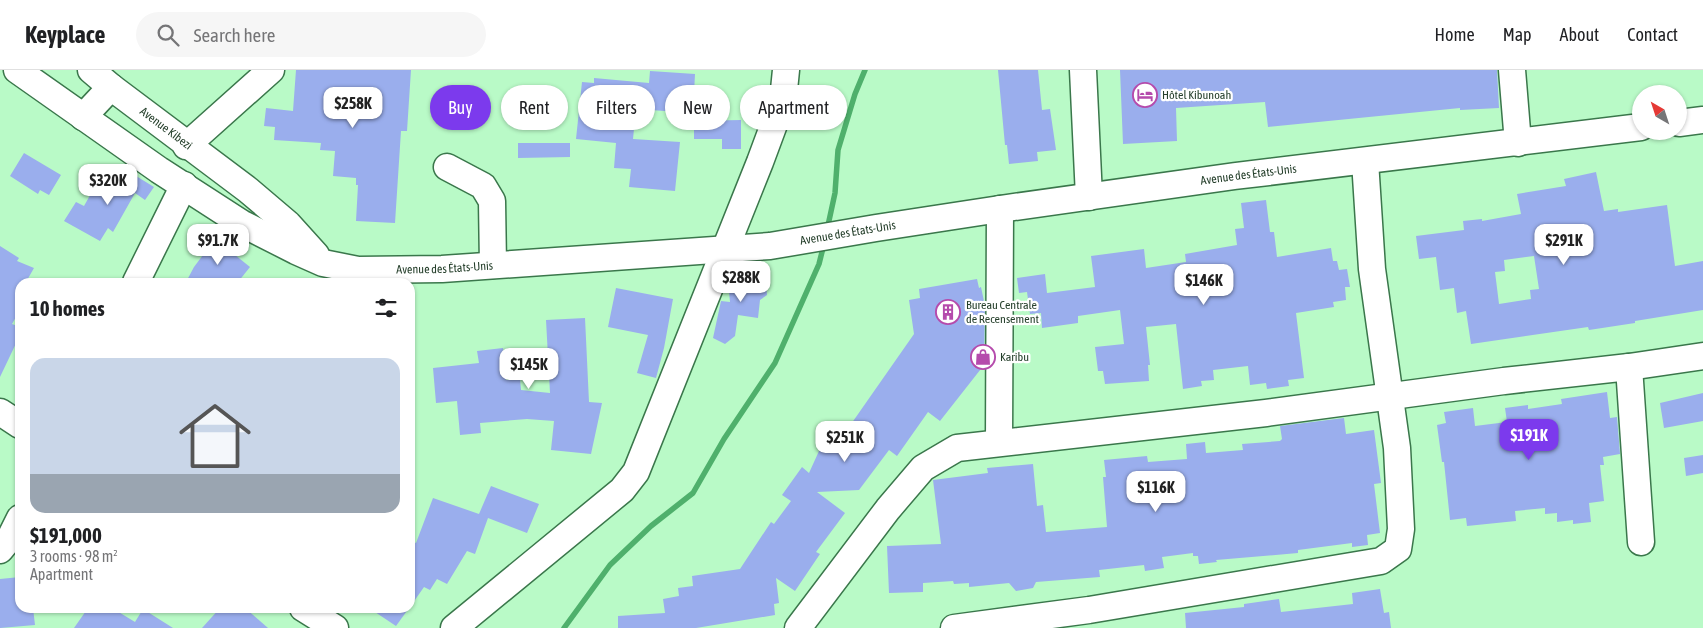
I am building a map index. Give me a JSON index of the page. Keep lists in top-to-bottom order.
{
  "streets": {
    "street": ["Avenue Kibezi", "Avenue des États-Unis"]
  },
  "places": {
    "hotel": ["Hôtel Kibunoah"],
    "building": ["Bureau Centrale de Recensement"],
    "shop": ["Karibu"]
  },
  "north": "top left",
  "page": {
    "header": "Keyplace",
    "search": "Search here",
    "nav": [
      "Home",
      "Map",
      "About",
      "Contact"
    ],
    "chip": [
      "Buy",
      "Rent",
      "Filters",
      "New",
      "Apartment"
    ],
    "price": [
      "$258K",
      "$320K",
      "$91.7K",
      "$291K",
      "$288K",
      "$146K",
      "$145K",
      "$191K",
      "$251K",
      "$116K"
    ],
    "heading": "10 homes",
    "list": [
      {
        "name": "$191,000",
        "note": "3 rooms · 98 m² · Apartment"
      }
    ]
  }
}
